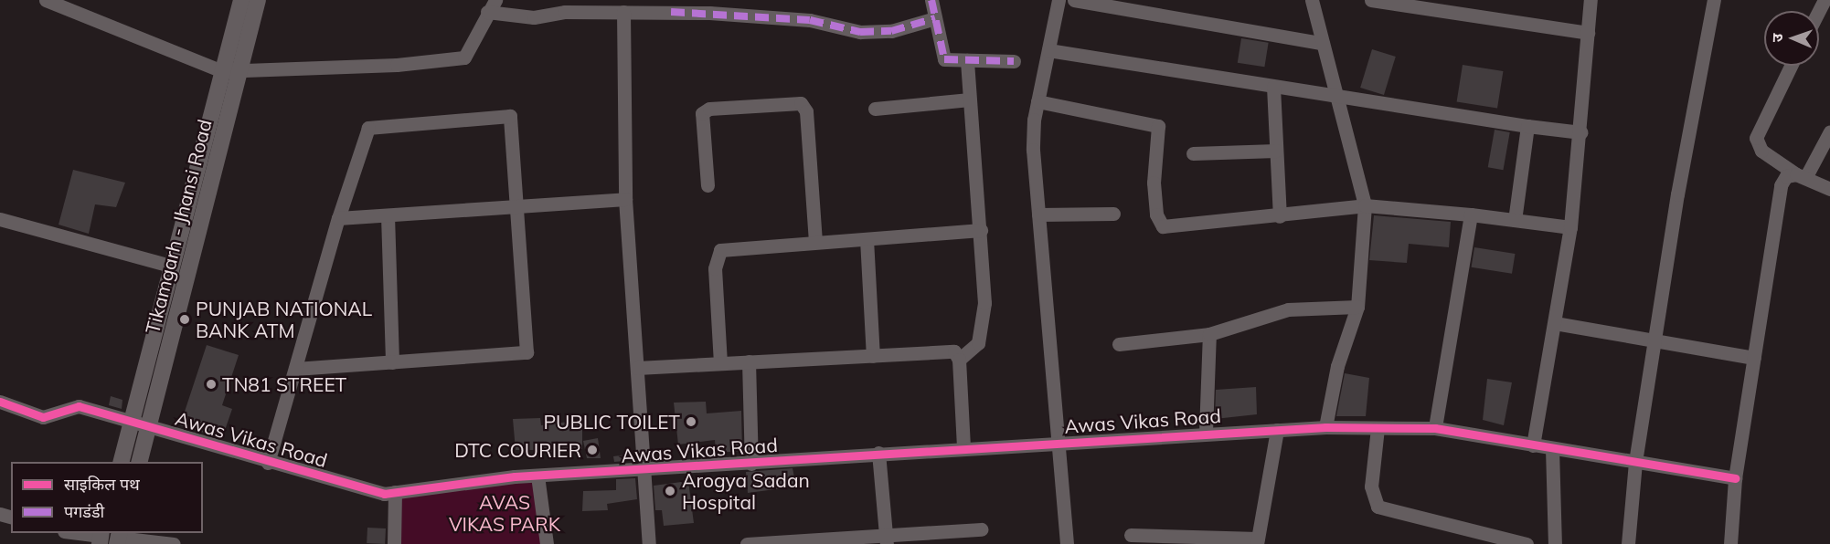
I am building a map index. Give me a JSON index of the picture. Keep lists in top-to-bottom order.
{
  "streets": {
    "street": ["Tikamgarh - Jhansi Road", "Awas Vikas Road"]
  },
  "crossings": [
    ["Tikamgarh - Jhansi Road", "Awas Vikas Road"]
  ],
  "parks": ["AVAS VIKAS PARK"],
  "places": [
    "PUNJAB NATIONAL BANK ATM",
    "TN81 STREET",
    "PUBLIC TOILET",
    "DTC COURIER",
    "Arogya Sadan Hospital"
  ],
  "legend": ["साइकिल पथ", "पगडंडी"],
  "north": "left"
}
